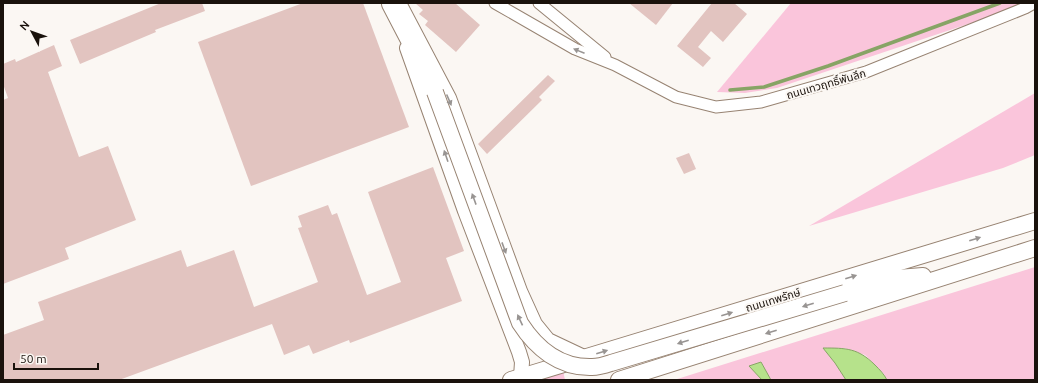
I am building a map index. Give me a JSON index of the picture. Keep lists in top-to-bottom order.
{
  "streets": {
    "main road": ["ถนนเทพรักษ์"],
    "street": ["ถนนเทวฤทธิ์พันลึก"]
  },
  "scale_bar": "50 m",
  "north": "top left"
}
